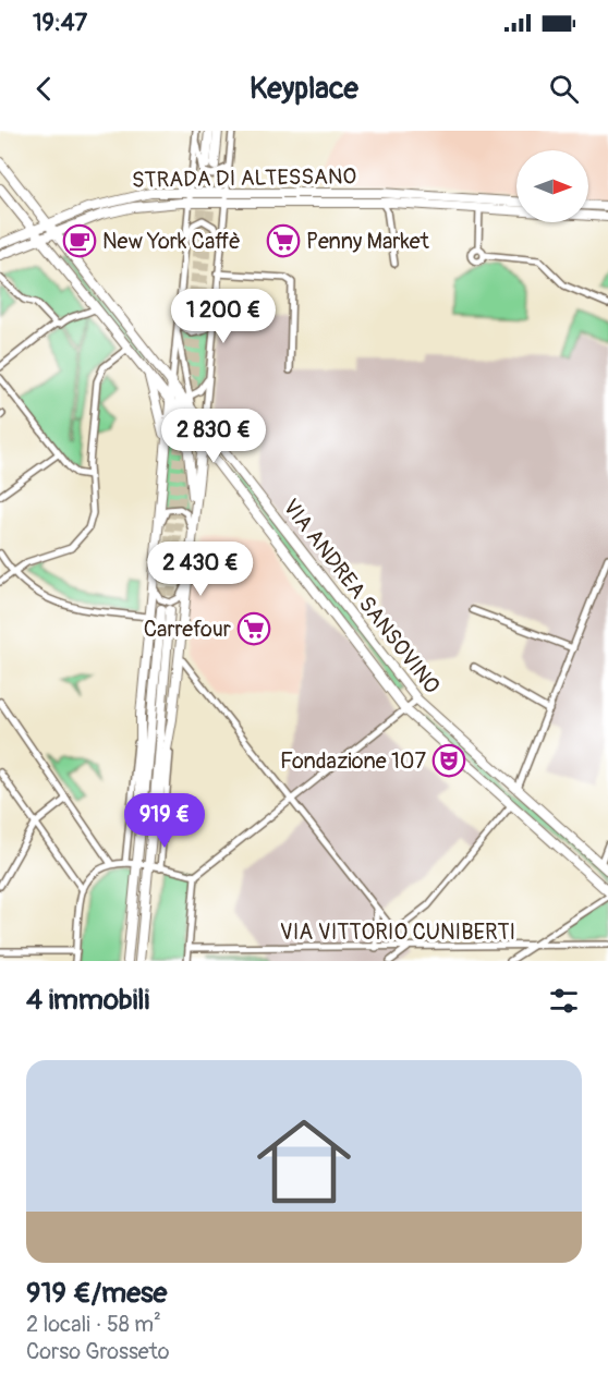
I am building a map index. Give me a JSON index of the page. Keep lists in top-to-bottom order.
{
  "streets": {
    "main road": ["STRADA DI ALTESSANO", "VIA ANDREA SANSOVINO"],
    "street": ["VIA VITTORIO CUNIBERTI"]
  },
  "crossings": [
    ["STRADA DI ALTESSANO", "VIA ANDREA SANSOVINO"]
  ],
  "places": {
    "cafe": ["New York Caffè"],
    "supermarket": ["Penny Market", "Carrefour"],
    "theatre": ["Fondazione 107"]
  },
  "north": "right",
  "page": {
    "status": "19:47",
    "header": "Keyplace",
    "price": [
      "1 200 €",
      "2 830 €",
      "2 430 €",
      "919 €"
    ],
    "heading": "4 immobili",
    "list": [
      {
        "name": "919 €/mese",
        "note": "2 locali · 58 m² · Corso Grosseto"
      }
    ]
  }
}
